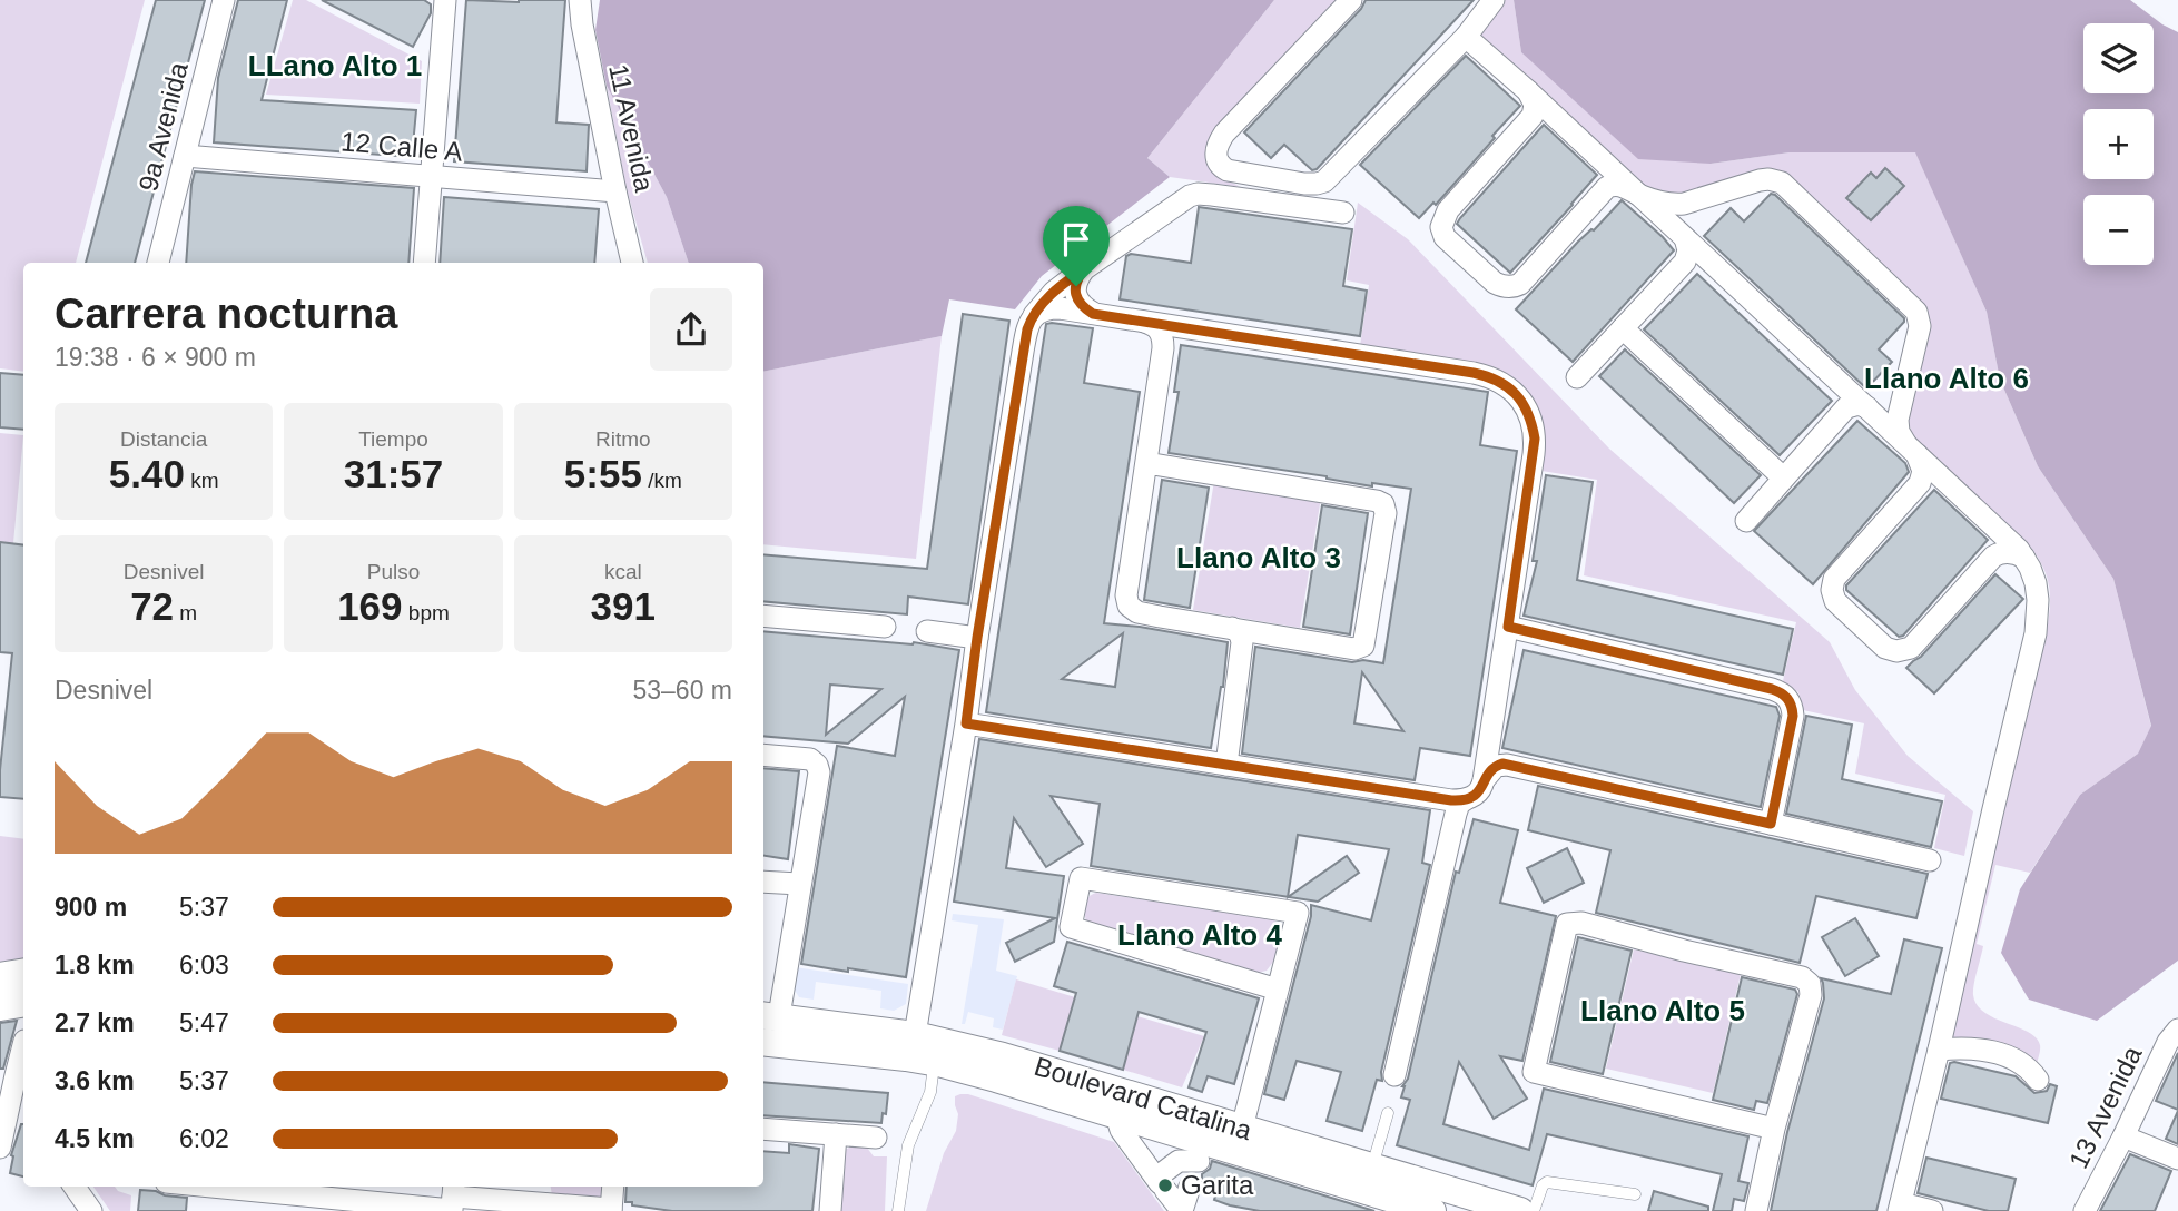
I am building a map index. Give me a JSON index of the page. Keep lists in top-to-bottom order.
{
  "streets": {
    "street": [
      "9a Avenida",
      "11 Avenida",
      "12 Calle A",
      "Boulevard Catalina",
      "13 Avenida"
    ]
  },
  "crossings": [
    ["9a Avenida", "12 Calle A"],
    ["11 Avenida", "12 Calle A"]
  ],
  "districts": [
    "LLano Alto 1",
    "Llano Alto 6",
    "Llano Alto 3",
    "Llano Alto 4",
    "Llano Alto 5"
  ],
  "places": ["Garita"],
  "page": {
    "map_buttons": ["+", "−"],
    "heading": ["Carrera nocturna", "19:38 · 6 × 900 m"],
    "stats": [
      ["Distancia", "5.40 km"],
      ["Tiempo", "31:57"],
      ["Ritmo", "5:55 /km"],
      ["Desnivel", "72 m"],
      ["Pulso", "169 bpm"],
      ["kcal", "391"]
    ],
    "chart": ["Desnivel", "53–60 m"],
    "list": [
      {
        "name": "900 m",
        "note": "5:37"
      },
      {
        "name": "1.8 km",
        "note": "6:03"
      },
      {
        "name": "2.7 km",
        "note": "5:47"
      },
      {
        "name": "3.6 km",
        "note": "5:37"
      },
      {
        "name": "4.5 km",
        "note": "6:02"
      }
    ]
  }
}
